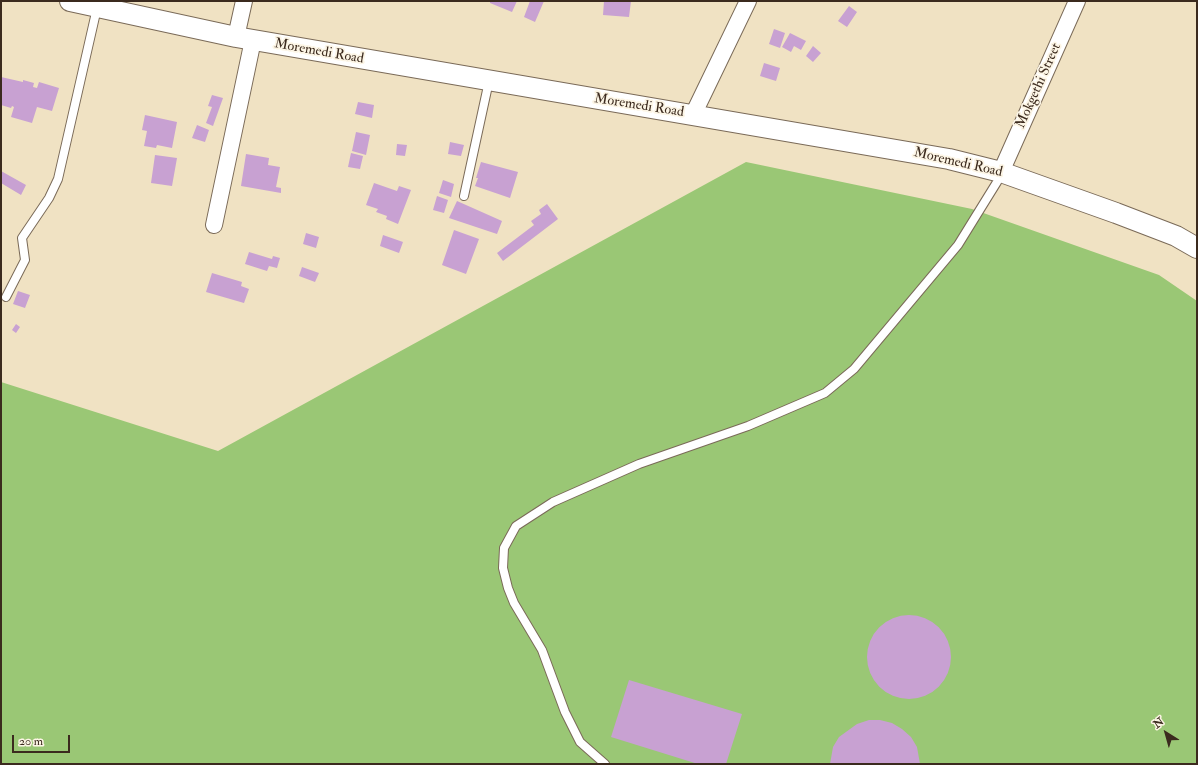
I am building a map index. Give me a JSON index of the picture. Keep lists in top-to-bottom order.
{
  "streets": {
    "street": ["Moremedi Road", "Mokgethi Street"]
  },
  "crossings": [
    ["Moremedi Road", "Mokgethi Street"]
  ],
  "scale_bar": "20 m",
  "north": "top left"
}
